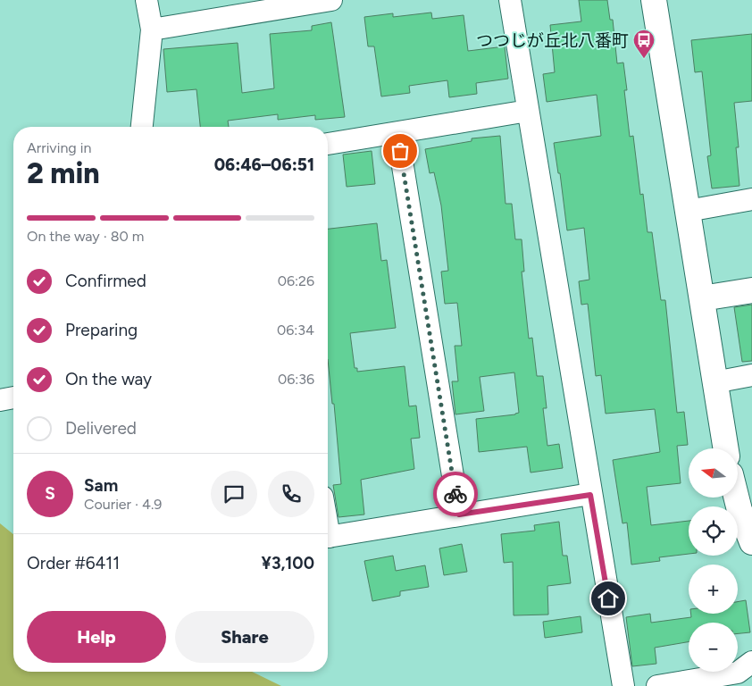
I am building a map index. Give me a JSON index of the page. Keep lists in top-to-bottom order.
{
  "places": {
    "bus stop": ["つつじが丘北八番町"]
  },
  "north": "left",
  "page": {
    "heading": ["2 min", "Arriving in", "06:46–06:51"],
    "panel": [
      "Sam",
      "Courier · 4.9",
      "Order #6411",
      "¥3,100"
    ],
    "bar": "On the way · 80 m",
    "list": [
      ["Confirmed", "06:26"],
      ["Preparing", "06:34"],
      ["On the way", "06:36"],
      "Delivered"
    ],
    "map_buttons": ["+", "−"],
    "round": "S",
    "buttons": ["Help", "Share"]
  }
}
